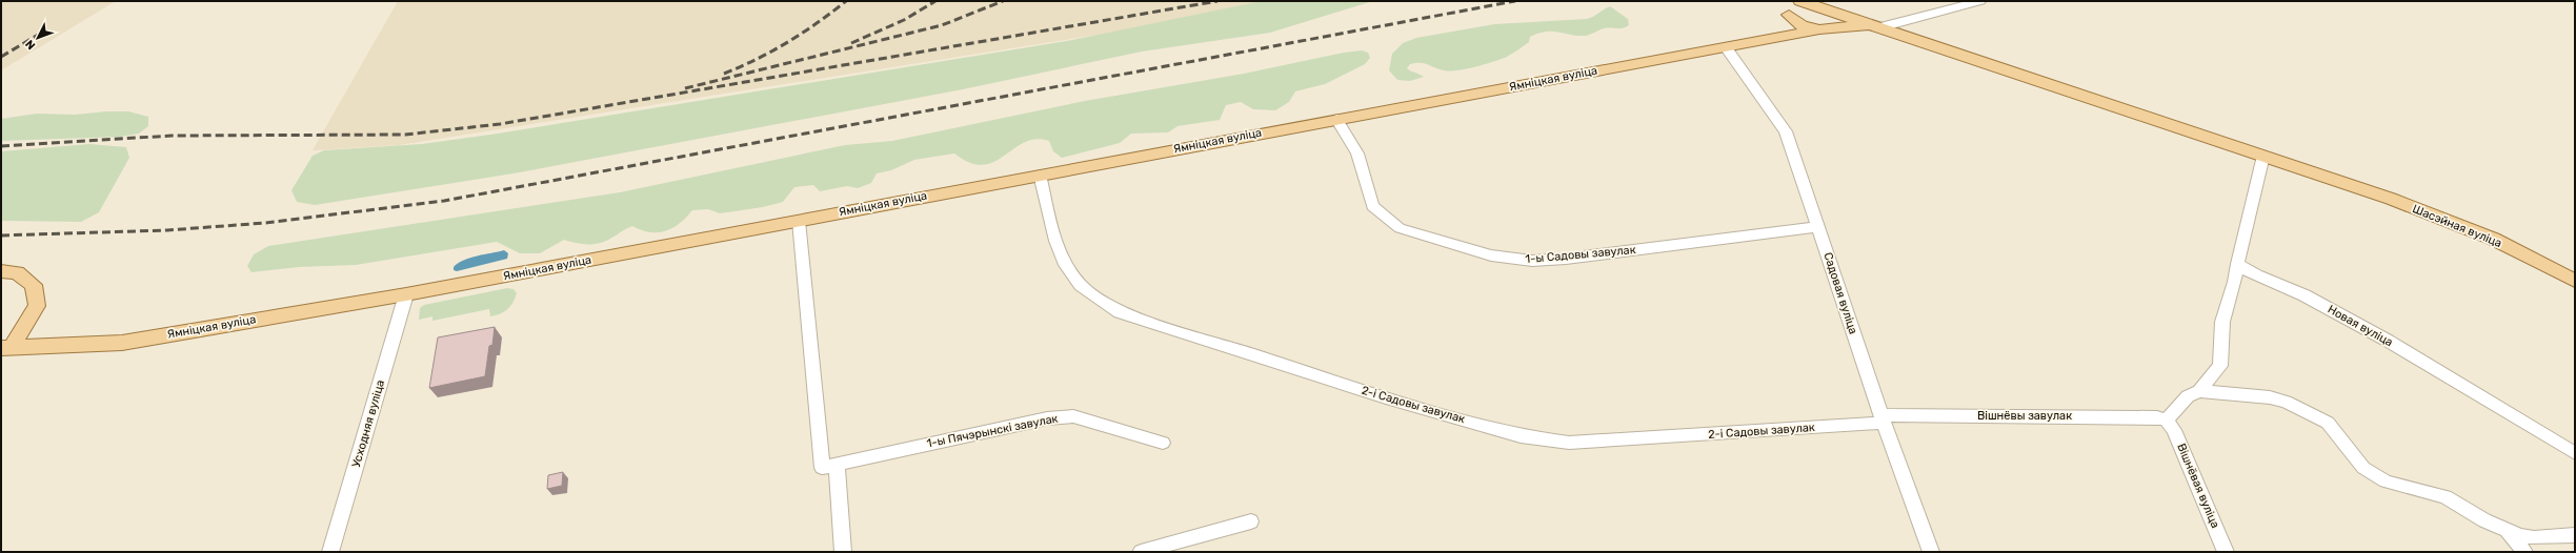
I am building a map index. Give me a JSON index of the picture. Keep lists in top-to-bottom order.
{
  "streets": {
    "main road": ["Ямніцкая вуліца", "Шасэйная вуліца"],
    "street": [
      "1-ы Садовы завулак",
      "Садовая вуліца",
      "Новая вуліца",
      "2-і Садовы завулак",
      "Вішнёвы завулак",
      "Усходняя вуліца",
      "1-ы Пячэрынскі завулак",
      "Вішнёвая вуліца"
    ]
  },
  "crossings": [
    ["Ямніцкая вуліца", "Шасэйная вуліца"],
    ["Ямніцкая вуліца", "1-ы Садовы завулак"],
    ["Ямніцкая вуліца", "Садовая вуліца"],
    ["Ямніцкая вуліца", "2-і Садовы завулак"],
    ["Ямніцкая вуліца", "Усходняя вуліца"],
    ["1-ы Садовы завулак", "Садовая вуліца"],
    ["Садовая вуліца", "2-і Садовы завулак"],
    ["Садовая вуліца", "Вішнёвы завулак"],
    ["2-і Садовы завулак", "Вішнёвы завулак"],
    ["Вішнёвы завулак", "Вішнёвая вуліца"]
  ],
  "north": "bottom left"
}
